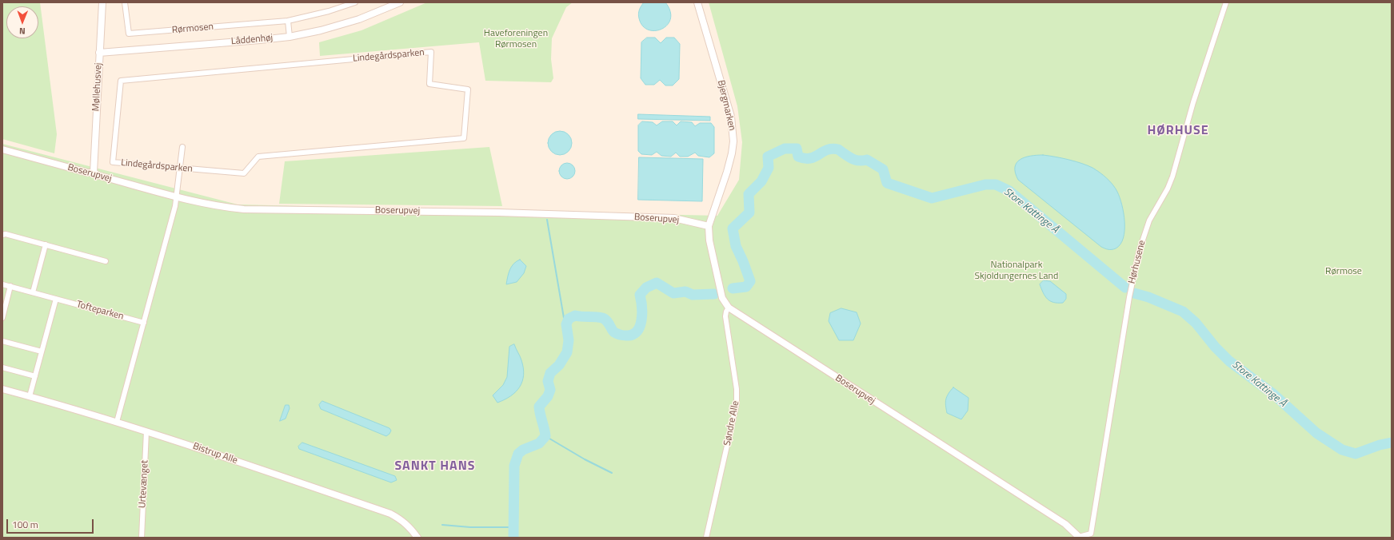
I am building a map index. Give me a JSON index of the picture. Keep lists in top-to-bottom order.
{
  "streets": {
    "street": [
      "Rørmosen",
      "Låddenhøj",
      "Lindegårdsparken",
      "Møllehusvej",
      "Bjergmarken",
      "Boserupvej",
      "Hørhusene",
      "Tofteparken",
      "Søndre Alle",
      "Bistrup Alle",
      "Urtevænget"
    ]
  },
  "crossings": [
    ["Låddenhøj", "Møllehusvej"],
    ["Møllehusvej", "Boserupvej"],
    ["Bjergmarken", "Boserupvej"],
    ["Boserupvej", "Hørhusene"],
    ["Boserupvej", "Søndre Alle"],
    ["Bistrup Alle", "Urtevænget"]
  ],
  "districts": ["HØRHUSE", "SANKT HANS"],
  "water": ["Store Kattinge Å"],
  "parks": ["Haveforeningen Rørmosen", "Nationalpark Skjoldungernes Land", "Rørmose"],
  "scale_bar": "100 m",
  "north": "bottom"
}
